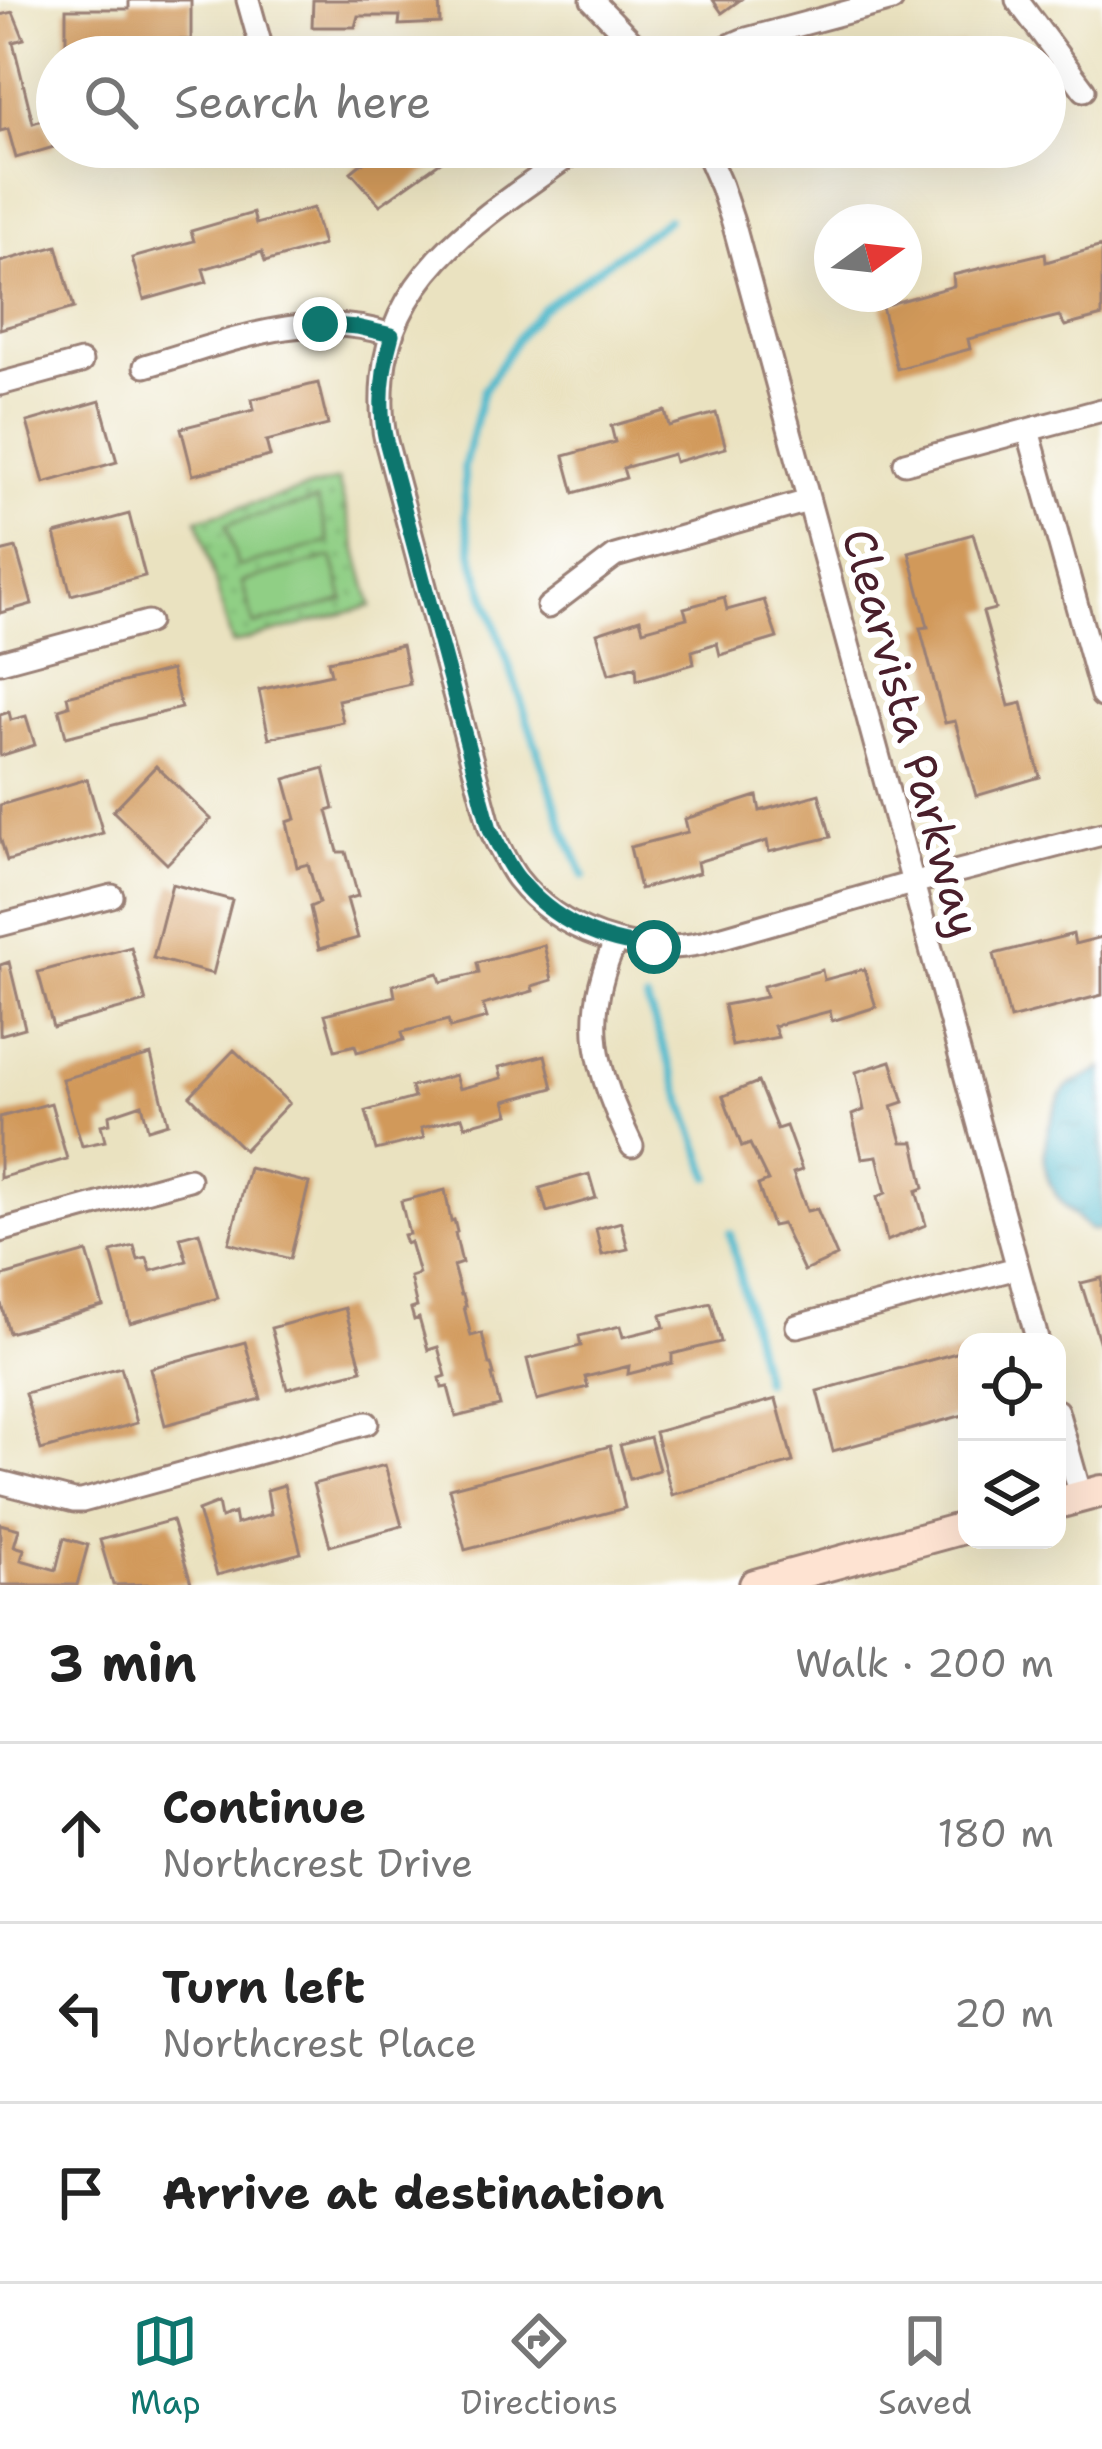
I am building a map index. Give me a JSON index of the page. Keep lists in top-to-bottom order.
{
  "streets": {
    "street": ["Clearvista Parkway"]
  },
  "north": "right",
  "page": {
    "search": "Search here",
    "heading": ["3 min", "Walk · 200 m"],
    "list": [
      ["Continue", "Northcrest Drive", "180 m"],
      ["Turn left", "Northcrest Place", "20 m"],
      "Arrive at destination"
    ],
    "nav": ["Map", "Directions", "Saved"]
  }
}
